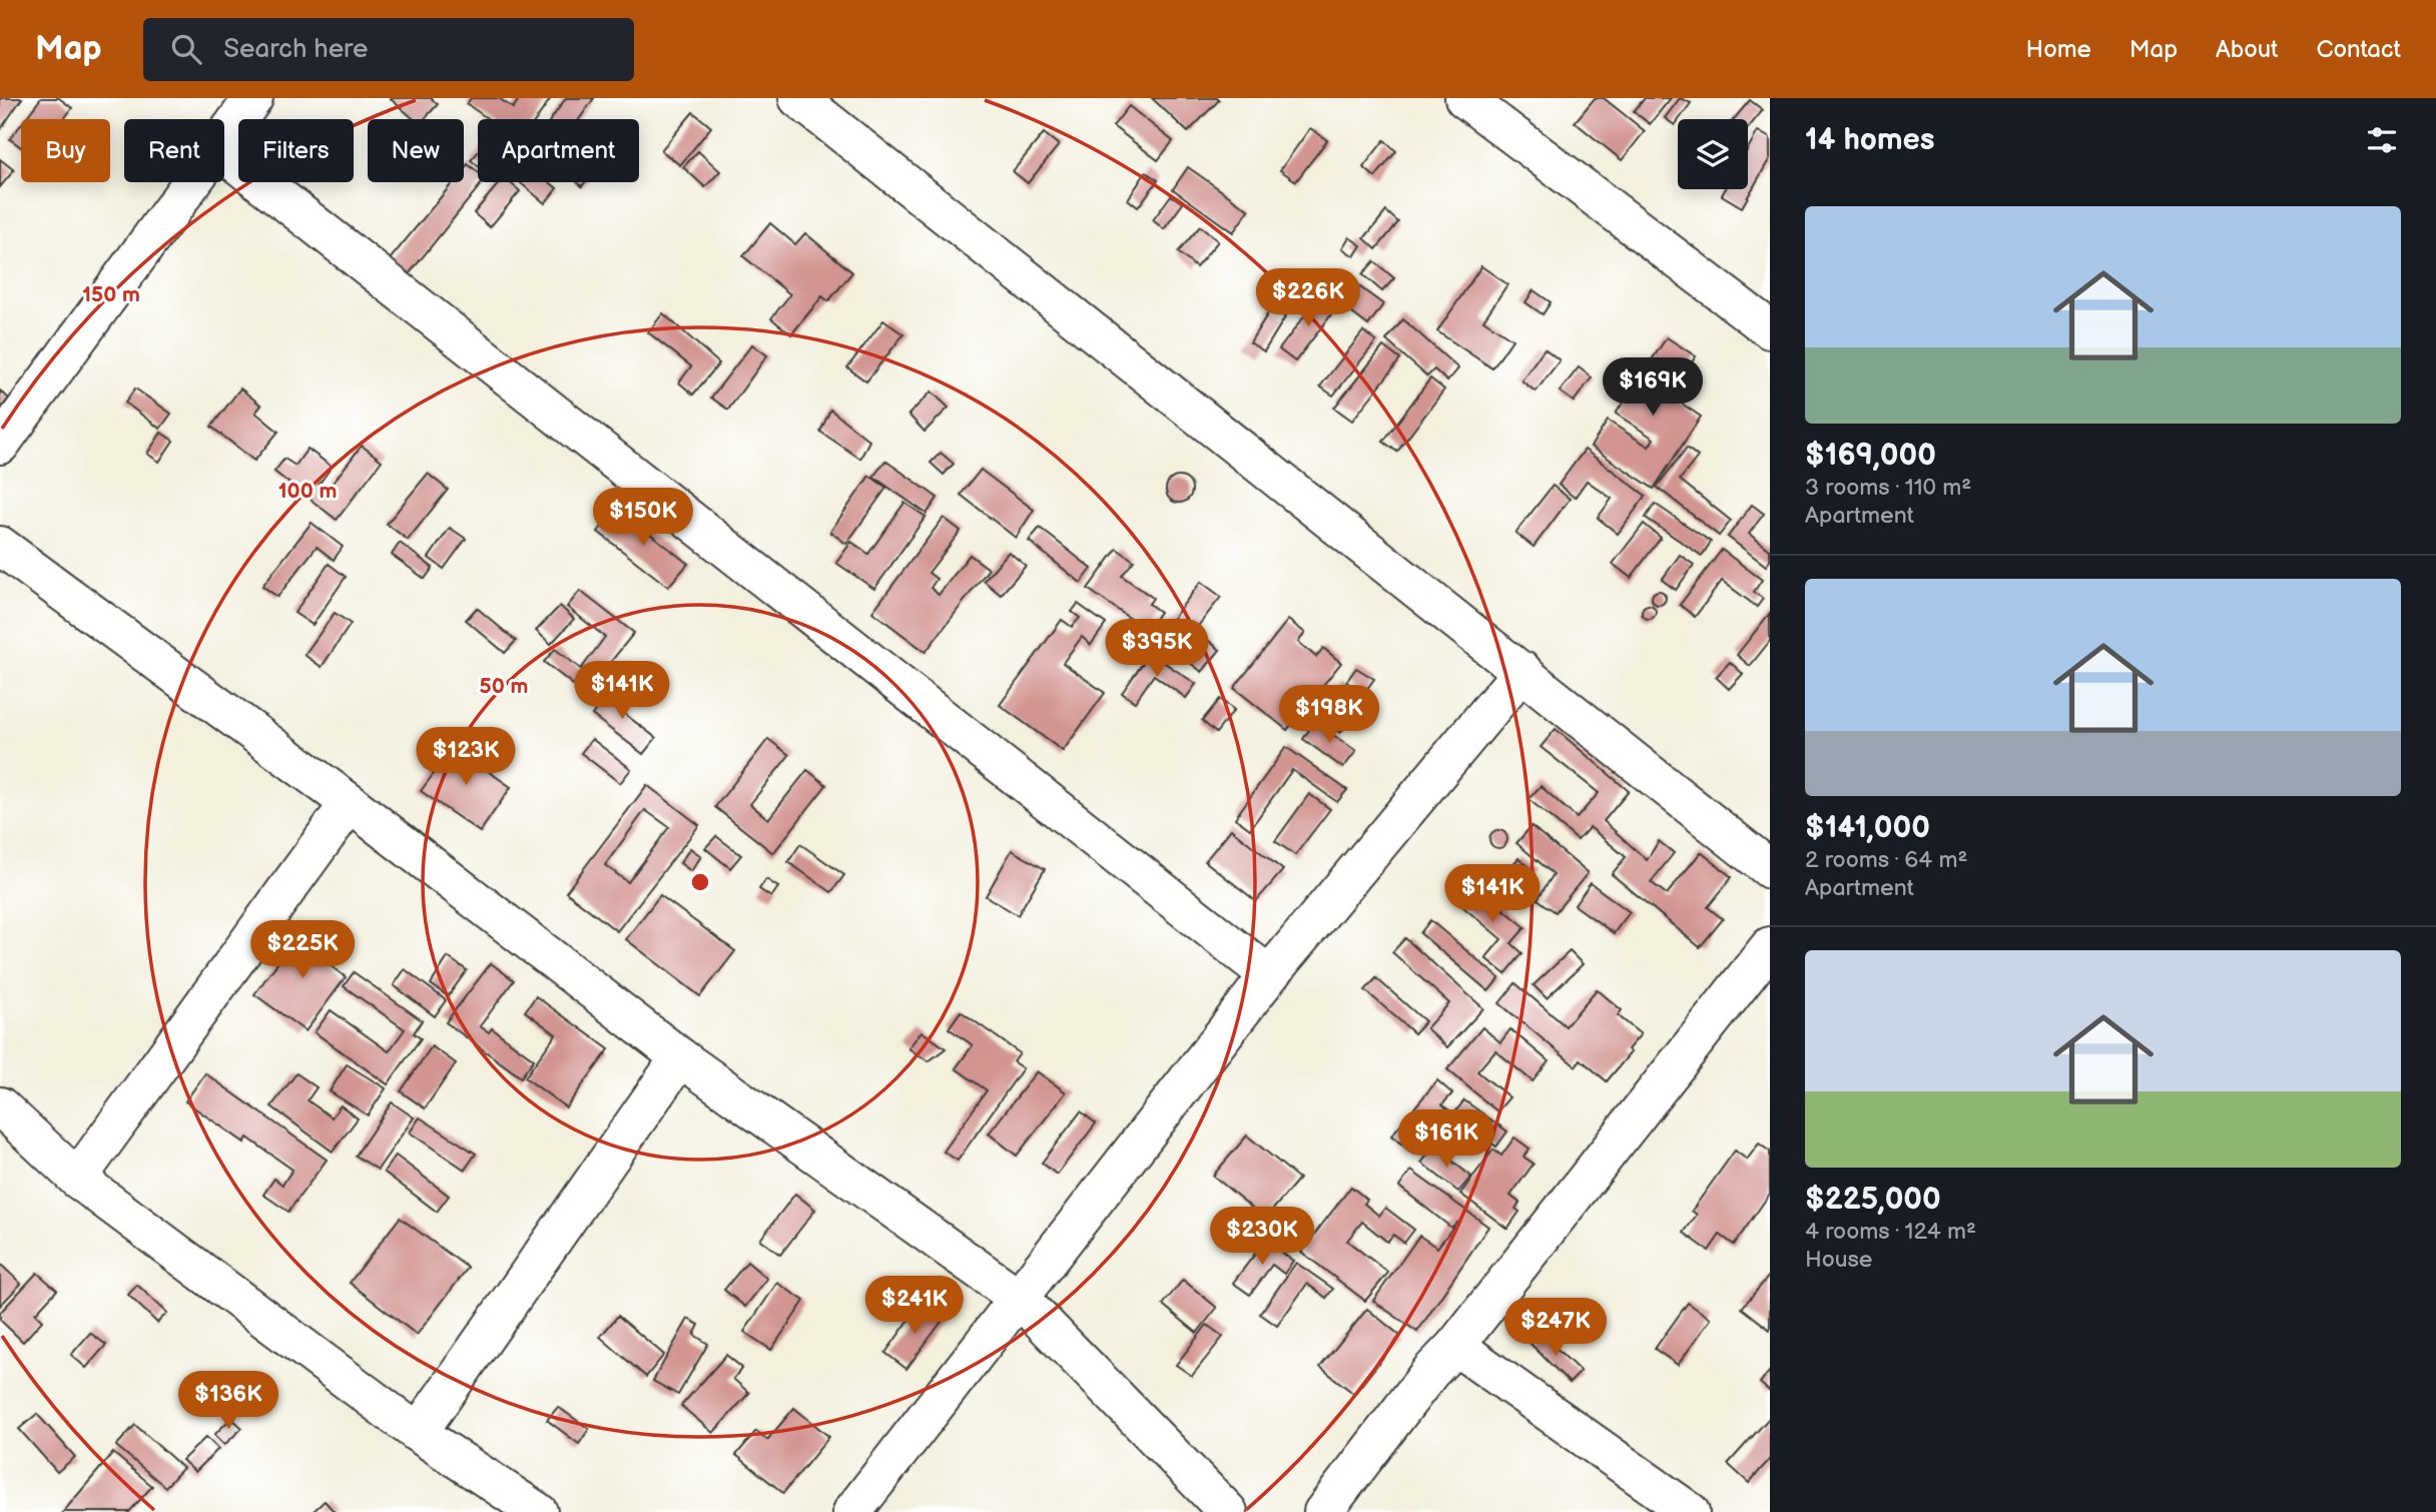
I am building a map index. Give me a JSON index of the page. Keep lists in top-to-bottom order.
{
  "page": {
    "header": "Map",
    "search": "Search here",
    "nav": [
      "Home",
      "Map",
      "About",
      "Contact"
    ],
    "heading": "14 homes",
    "chip": [
      "Buy",
      "Rent",
      "Filters",
      "New",
      "Apartment"
    ],
    "list": [
      {
        "name": "$169,000",
        "note": "3 rooms · 110 m² · Apartment"
      },
      {
        "name": "$141,000",
        "note": "2 rooms · 64 m² · Apartment"
      },
      {
        "name": "$225,000",
        "note": "4 rooms · 124 m² · House"
      }
    ],
    "price": [
      "$226K",
      "$169K",
      "$150K",
      "$395K",
      "$141K",
      "$198K",
      "$123K",
      "$141K",
      "$225K",
      "$161K",
      "$230K",
      "$241K",
      "$247K",
      "$136K"
    ]
  },
  "rings": ["150 m", "100 m", "50 m"]
}
